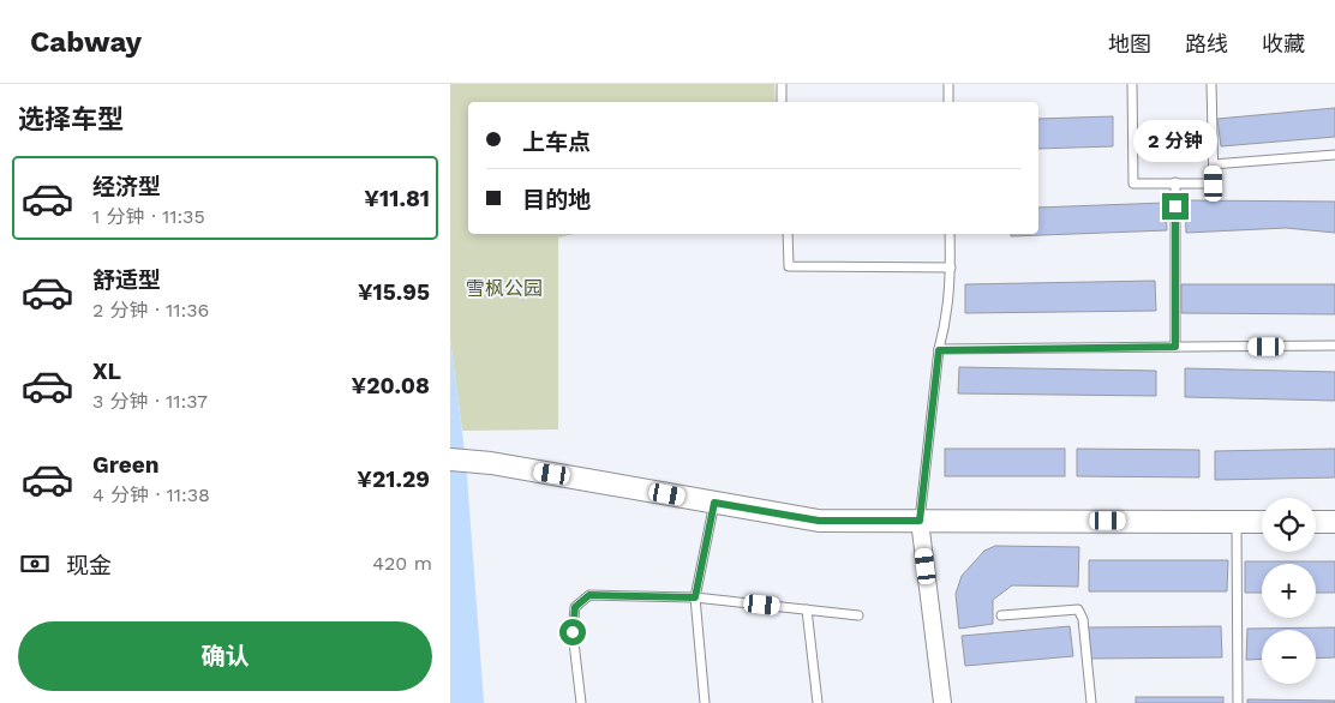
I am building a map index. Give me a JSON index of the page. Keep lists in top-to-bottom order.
{
  "parks": ["雪枫公园"],
  "page": {
    "header": "Cabway",
    "nav": ["地图", "路线", "收藏"],
    "heading": "选择车型",
    "banner": ["上车点", "目的地"],
    "bubble": "2 分钟",
    "list": [
      {
        "name": "经济型",
        "note": "1 分钟 · 11:35",
        "value": "¥11.81"
      },
      {
        "name": "舒适型",
        "note": "2 分钟 · 11:36",
        "value": "¥15.95"
      },
      {
        "name": "XL",
        "note": "3 分钟 · 11:37",
        "value": "¥20.08"
      },
      {
        "name": "Green",
        "note": "4 分钟 · 11:38",
        "value": "¥21.29"
      }
    ],
    "map_buttons": ["+", "−"],
    "pay": ["现金", "420 m"],
    "buttons": "确认"
  }
}
